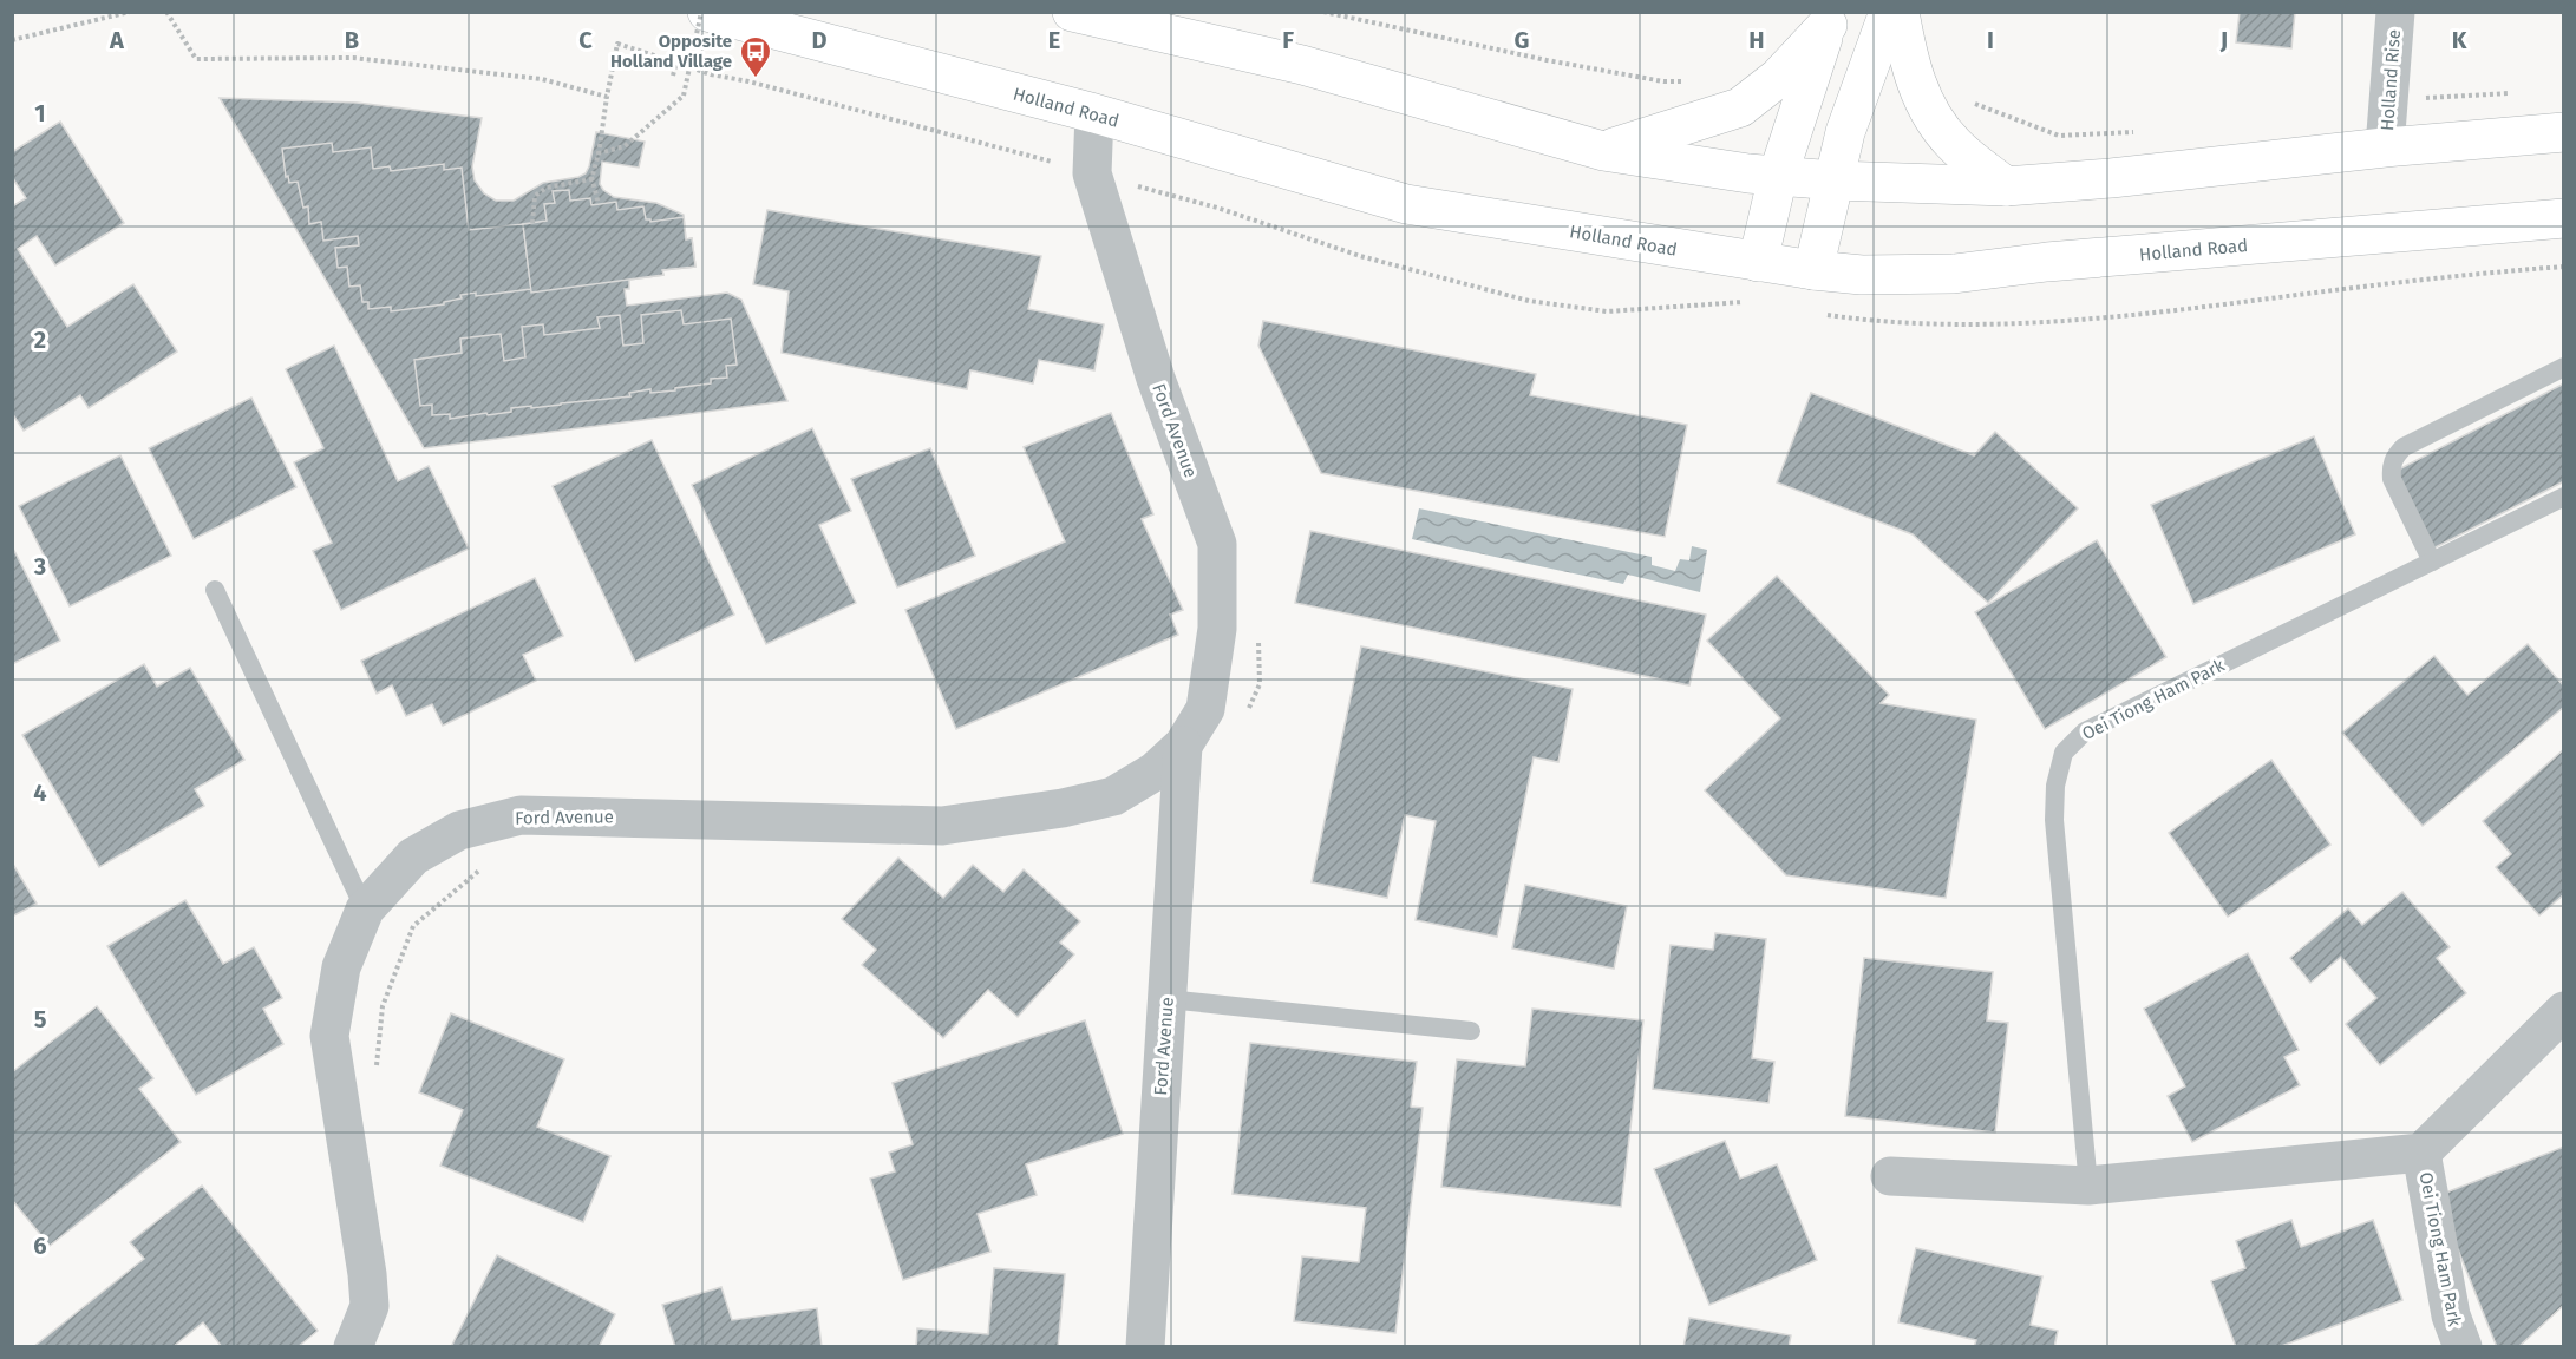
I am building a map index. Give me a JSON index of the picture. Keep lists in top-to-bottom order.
{
  "streets": {
    "main road": ["Holland Road"],
    "street": ["Holland Rise", "Ford Avenue", "Oei Tiong Ham Park"]
  },
  "crossings": [
    ["Holland Road", "Ford Avenue"]
  ],
  "places": {
    "bus stop": ["Opposite Holland Village"]
  },
  "grid": {
    "columns": [
      "A",
      "B",
      "C",
      "D",
      "E",
      "F",
      "G",
      "H",
      "I",
      "J",
      "K"
    ],
    "rows": [
      "1",
      "2",
      "3",
      "4",
      "5",
      "6"
    ]
  }
}
